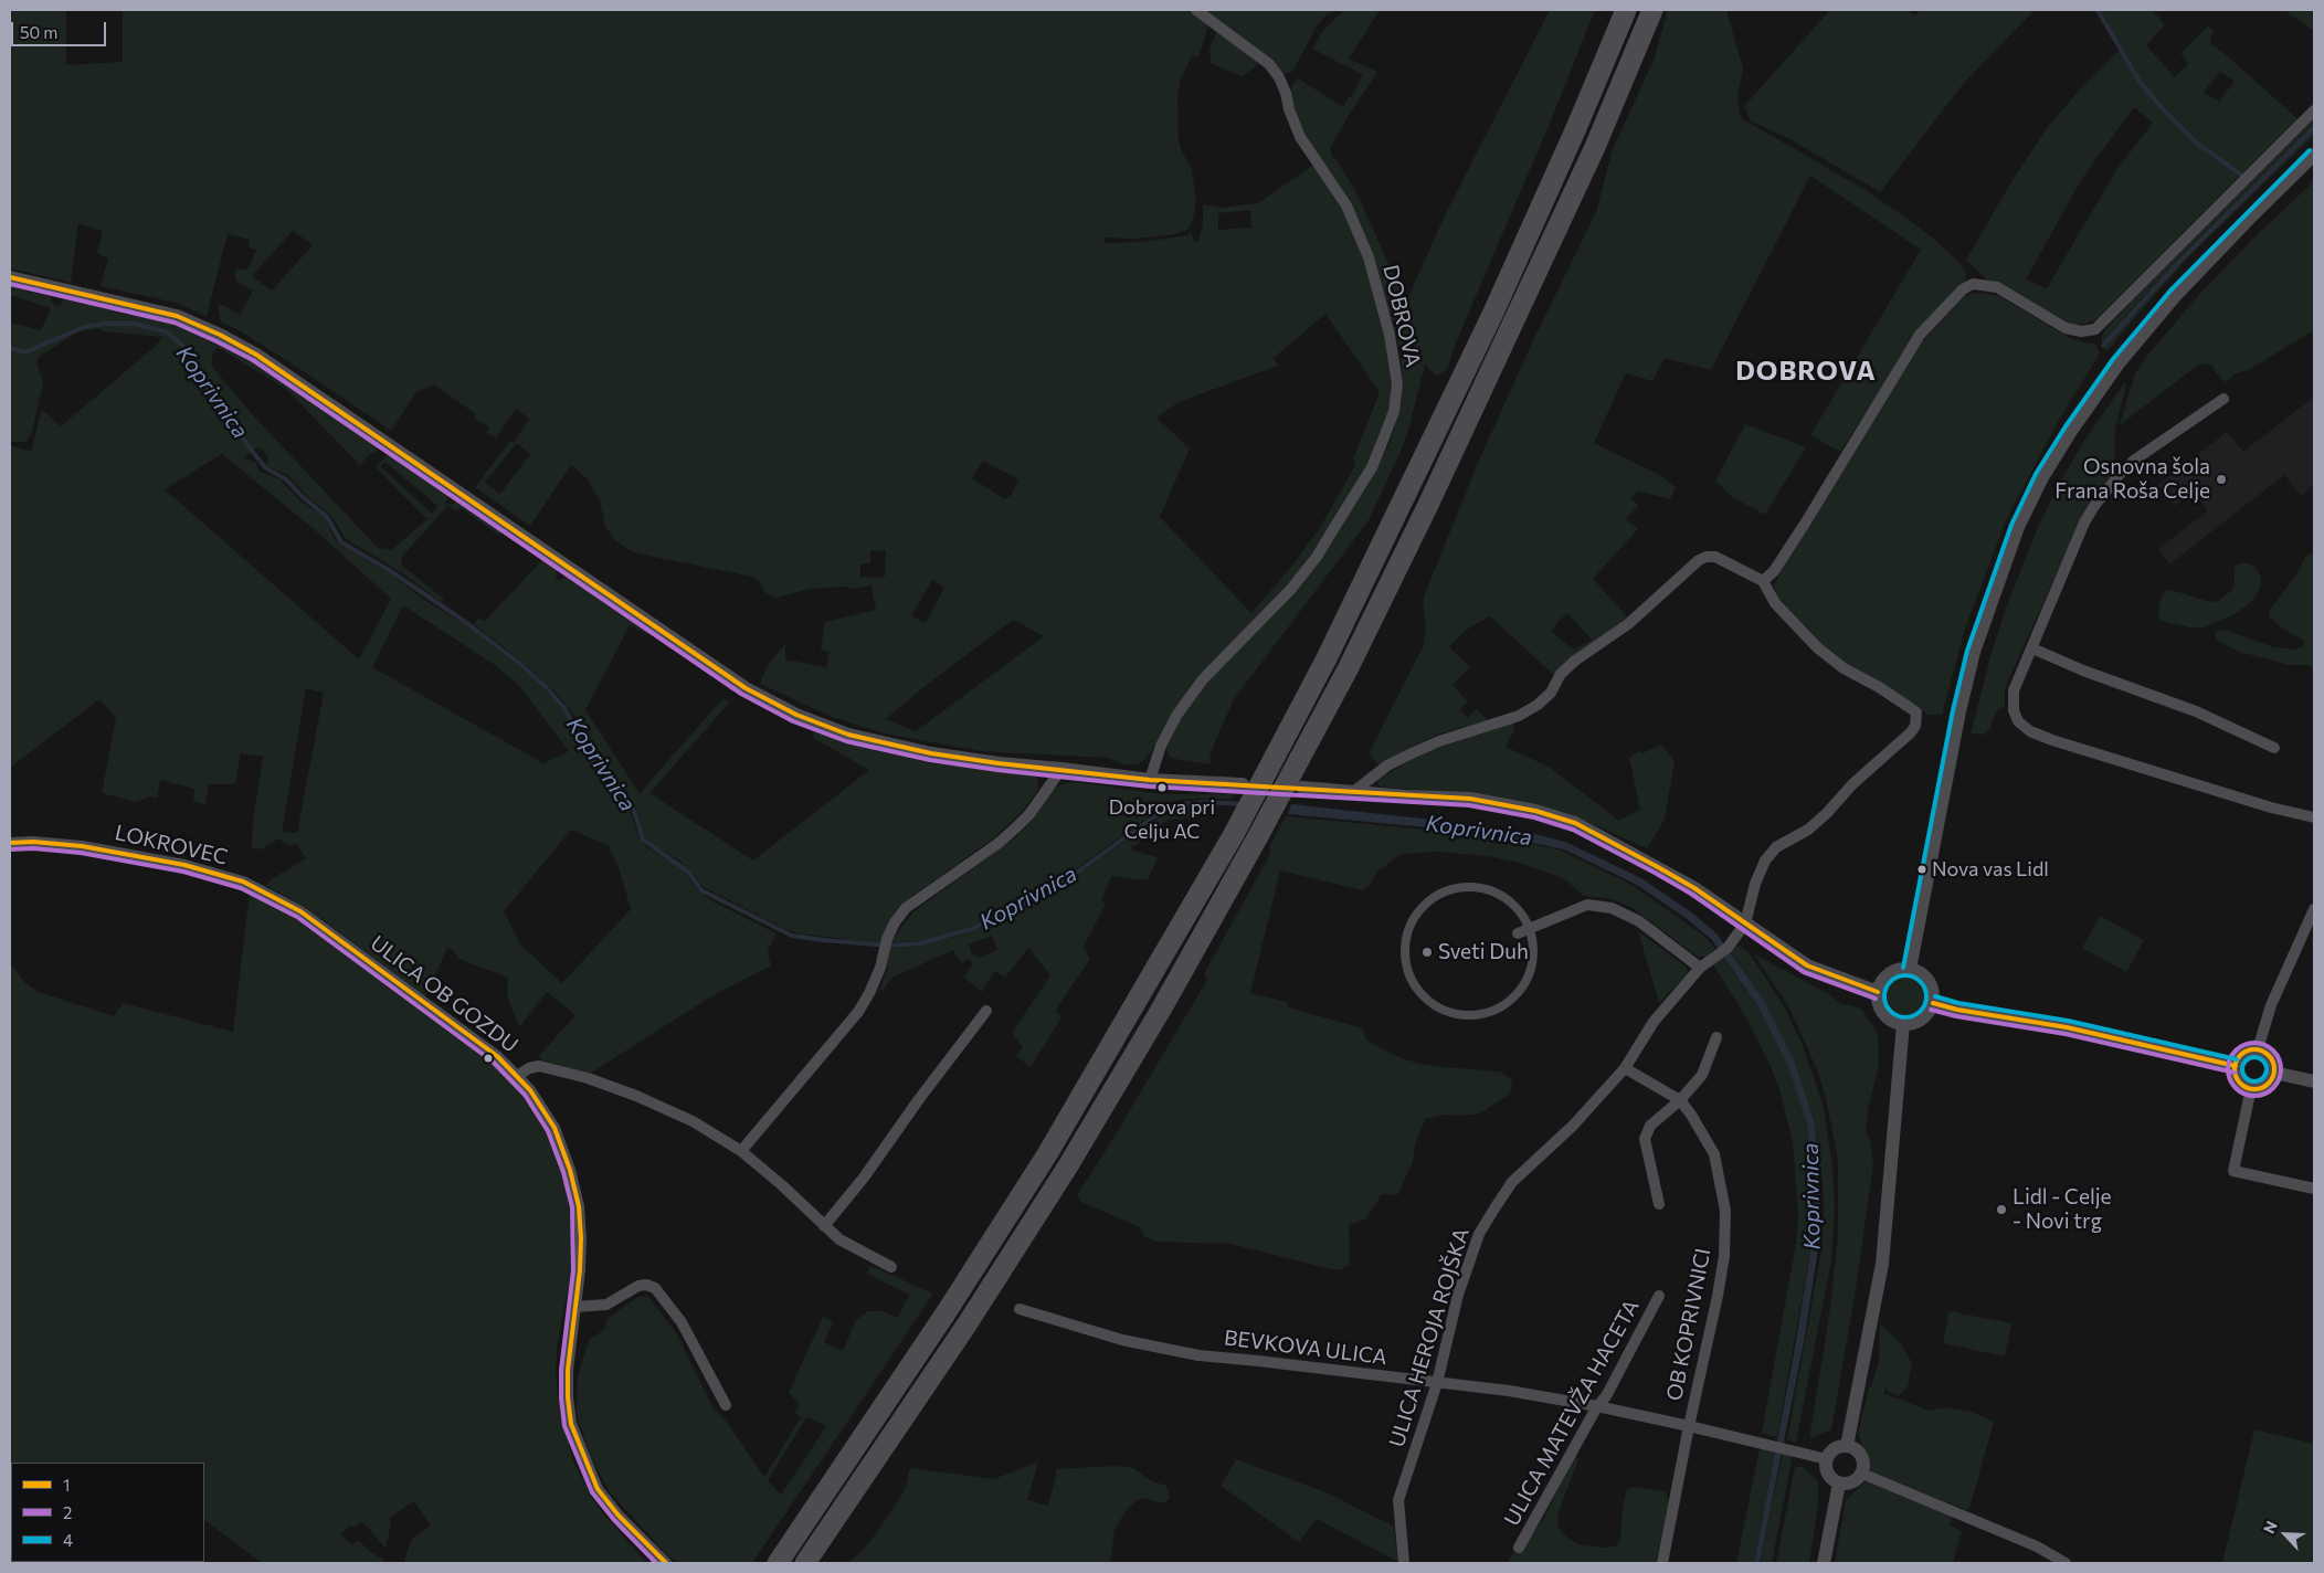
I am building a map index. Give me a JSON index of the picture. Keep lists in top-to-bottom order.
{
  "streets": {
    "street": [
      "DOBROVA",
      "LOKROVEC",
      "ULICA OB GOZDU",
      "OB KOPRIVNICI",
      "ULICA HEROJA ROJŠKA",
      "BEVKOVA ULICA",
      "ULICA MATEVŽA HACETA"
    ]
  },
  "crossings": [
    ["LOKROVEC", "ULICA OB GOZDU"],
    ["OB KOPRIVNICI", "ULICA HEROJA ROJŠKA"],
    ["OB KOPRIVNICI", "BEVKOVA ULICA"],
    ["ULICA HEROJA ROJŠKA", "BEVKOVA ULICA"],
    ["BEVKOVA ULICA", "ULICA MATEVŽA HACETA"]
  ],
  "districts": ["DOBROVA"],
  "water": ["Koprivnica"],
  "places": [
    "Osnovna šola Frana Roša Celje",
    "Dobrova pri Celju AC",
    "Nova vas Lidl",
    "Sveti Duh",
    "Lidl - Celje - Novi trg"
  ],
  "lines": ["transit line 4", "transit line 1", "transit line 2"],
  "legend": ["1", "2", "4"],
  "scale_bar": "50 m",
  "north": "top left"
}
